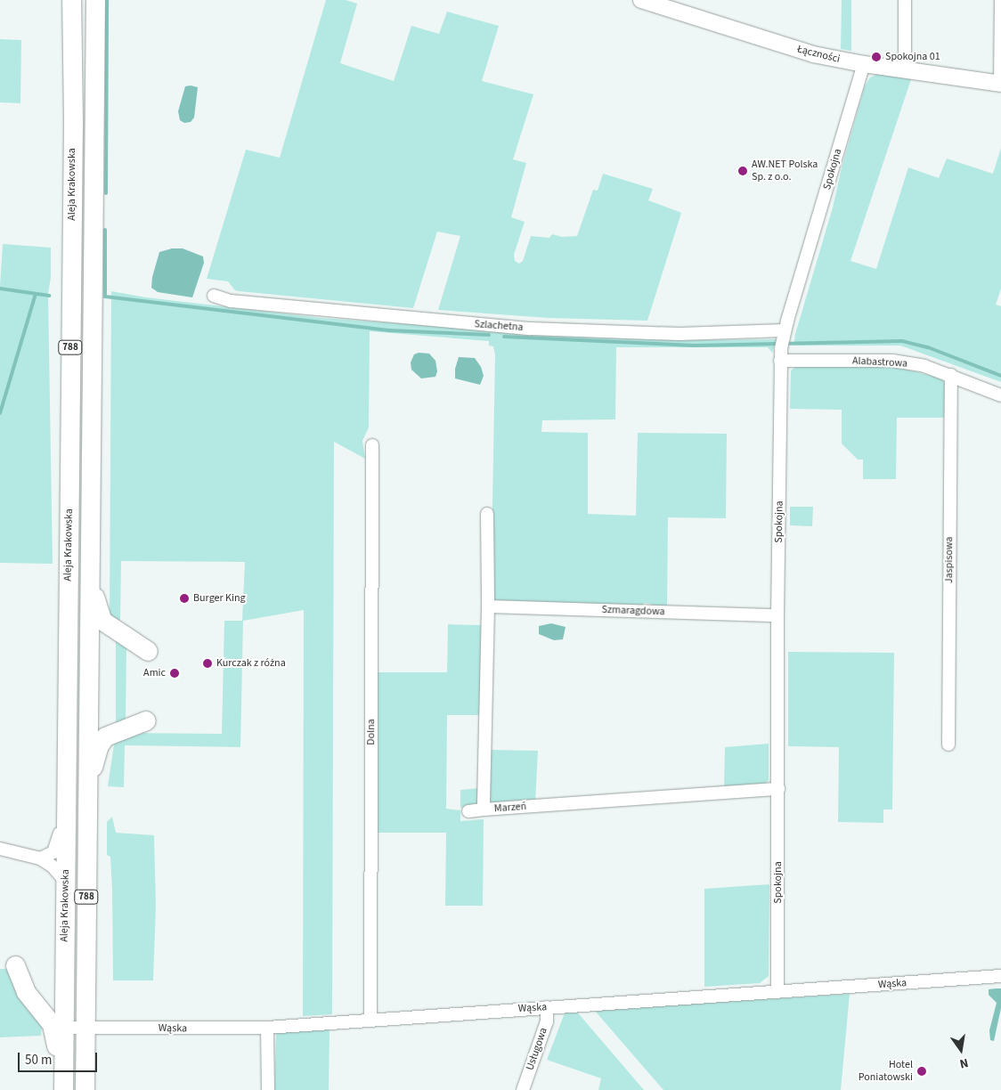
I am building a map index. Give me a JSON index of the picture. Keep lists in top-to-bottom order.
{
  "streets": {
    "main road": ["Aleja Krakowska", "788"],
    "street": [
      "Łączności",
      "Spokojna",
      "Szlachetna",
      "Alabastrowa",
      "Jaspisowa",
      "Szmaragdowa",
      "Dolna",
      "Marzeń",
      "Wąska",
      "Usługowa"
    ]
  },
  "crossings": [
    ["Łączności", "Spokojna"],
    ["Spokojna", "Szlachetna"],
    ["Spokojna", "Alabastrowa"],
    ["Spokojna", "Szmaragdowa"],
    ["Spokojna", "Marzeń"],
    ["Spokojna", "Wąska"],
    ["Aleja Krakowska", "Wąska"],
    ["Szlachetna", "Alabastrowa"],
    ["Alabastrowa", "Jaspisowa"],
    ["Szmaragdowa", "Marzeń"],
    ["Dolna", "Wąska"],
    ["Wąska", "Usługowa"]
  ],
  "places": [
    "Spokojna 01",
    "AW.NET Polska Sp. z o.o.",
    "Burger King",
    "Kurczak z różna",
    "Amic",
    "Hotel Poniatowski"
  ],
  "scale_bar": "50 m",
  "north": "bottom"
}
